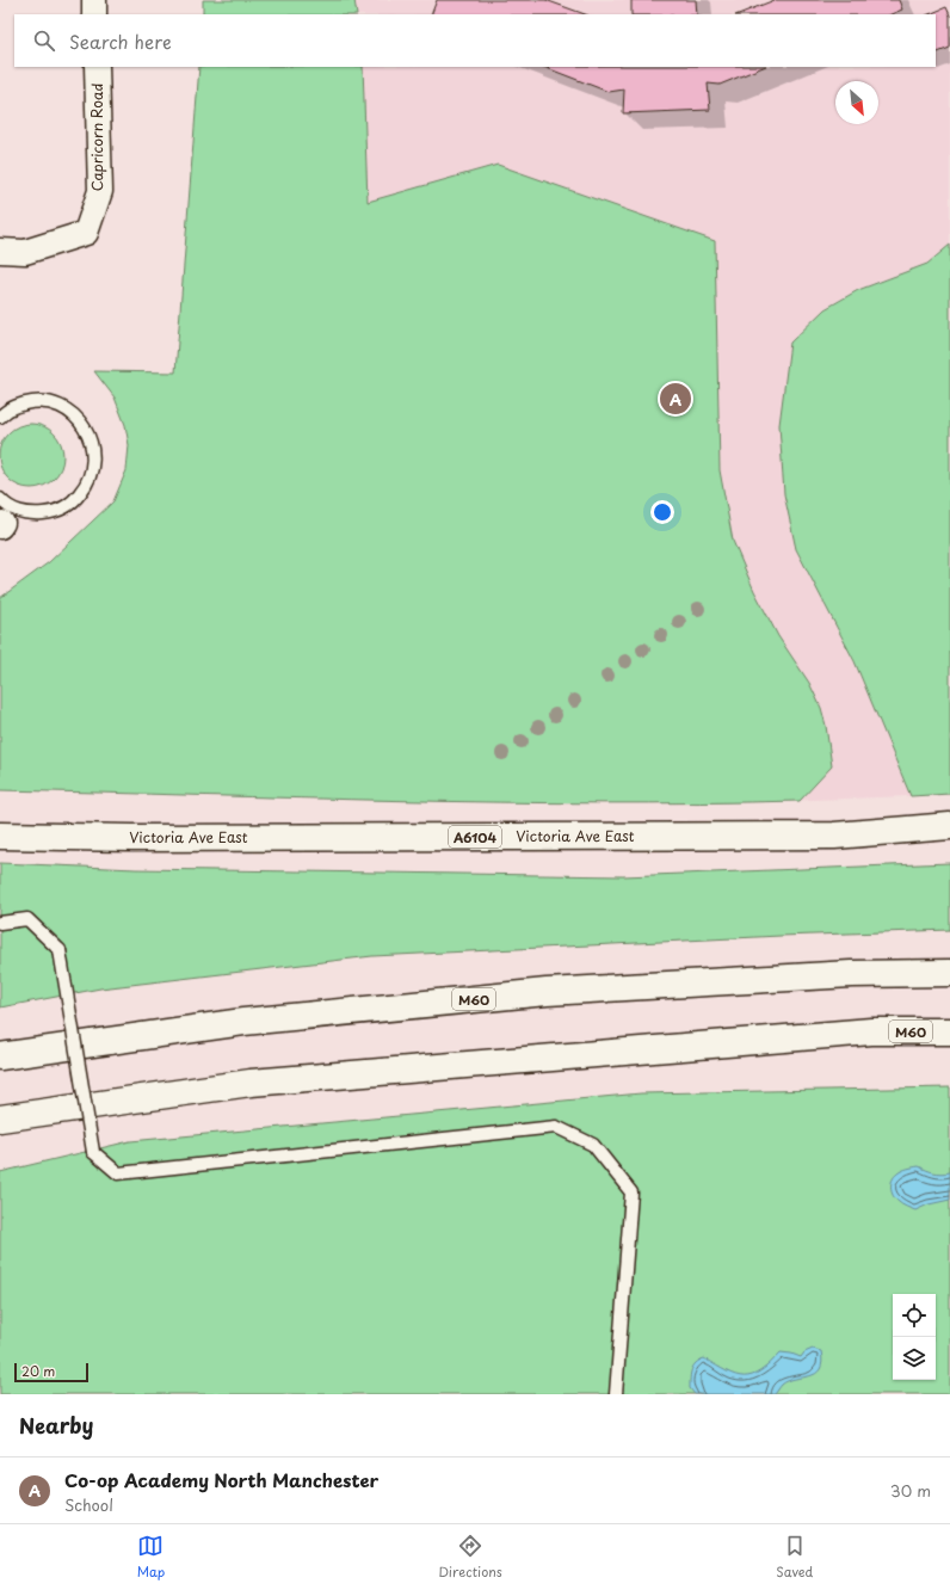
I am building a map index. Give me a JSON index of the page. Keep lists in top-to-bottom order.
{
  "streets": {
    "main road": ["Victoria Ave East", "A6104", "M60"],
    "street": ["Capricorn Road"]
  },
  "scale_bar": "20 m",
  "north": "bottom right",
  "page": {
    "search": "Search here",
    "pins": "A",
    "scale": "20 m",
    "heading": "Nearby",
    "list": [
      {
        "mark": "A",
        "name": "Co-op Academy North Manchester",
        "note": "School",
        "value": "30 m"
      }
    ],
    "nav": ["Map", "Directions", "Saved"]
  }
}
